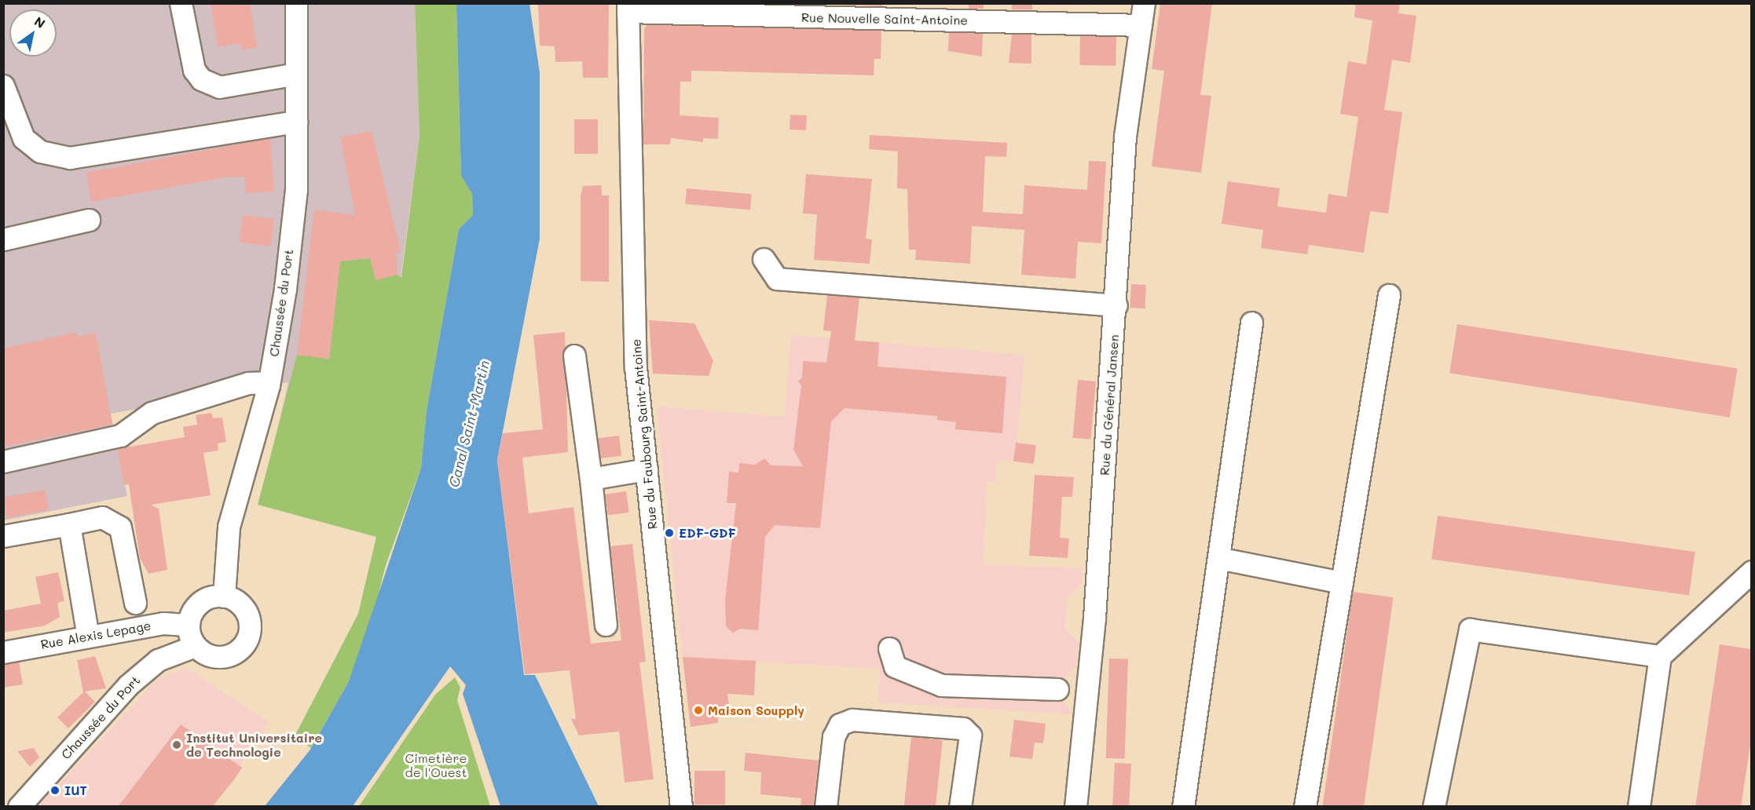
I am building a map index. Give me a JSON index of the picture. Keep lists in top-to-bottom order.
{
  "streets": {
    "street": [
      "Rue Nouvelle Saint-Antoine",
      "Chaussée du Port",
      "Rue du Général Jansen",
      "Rue du Faubourg Saint-Antoine",
      "Rue Alexis Lepage"
    ]
  },
  "crossings": [
    ["Rue Nouvelle Saint-Antoine", "Rue du Général Jansen"],
    ["Rue Nouvelle Saint-Antoine", "Rue du Faubourg Saint-Antoine"],
    ["Chaussée du Port", "Rue Alexis Lepage"]
  ],
  "water": ["Canal Saint-Martin"],
  "parks": ["Cimetière de l'Ouest"],
  "places": [
    "EDF-GDF",
    "Maison Soupply",
    "Institut Universitaire de Technologie",
    "IUT"
  ],
  "north": "top right"
}
